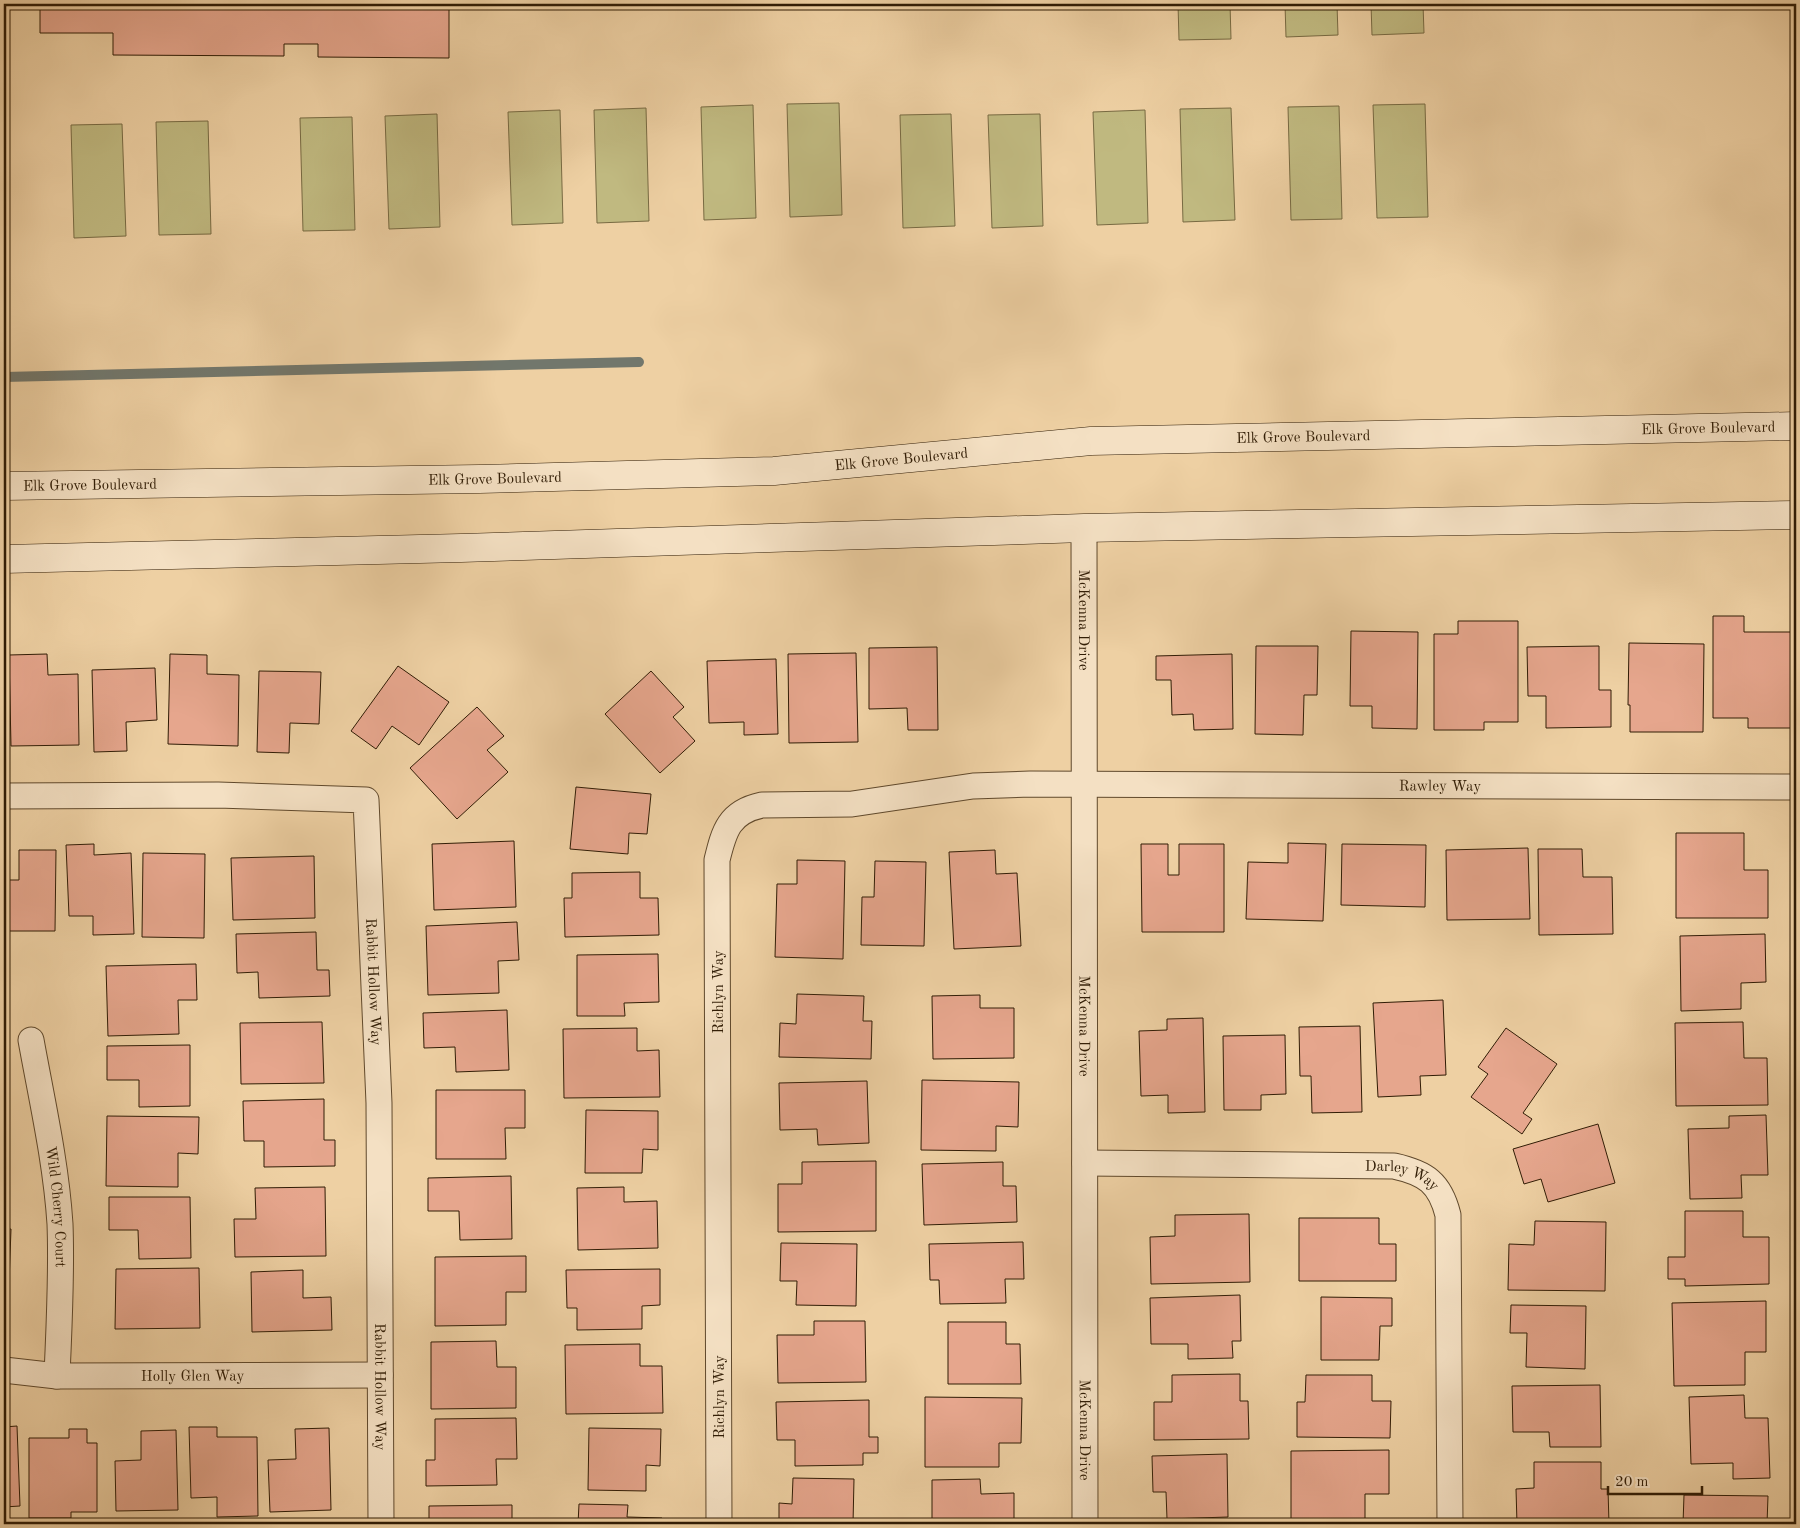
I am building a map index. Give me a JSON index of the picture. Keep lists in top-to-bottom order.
{
  "streets": {
    "main road": ["Elk Grove Boulevard"],
    "street": [
      "McKenna Drive",
      "Rawley Way",
      "Rabbit Hollow Way",
      "Richlyn Way",
      "Darley Way",
      "Wild Cherry Court",
      "Holly Glen Way"
    ]
  },
  "crossings": [
    ["McKenna Drive", "Rawley Way"],
    ["McKenna Drive", "Richlyn Way"],
    ["McKenna Drive", "Darley Way"],
    ["Rawley Way", "Richlyn Way"],
    ["Rabbit Hollow Way", "Holly Glen Way"],
    ["Wild Cherry Court", "Holly Glen Way"]
  ],
  "scale_bar": "20 m"
}
